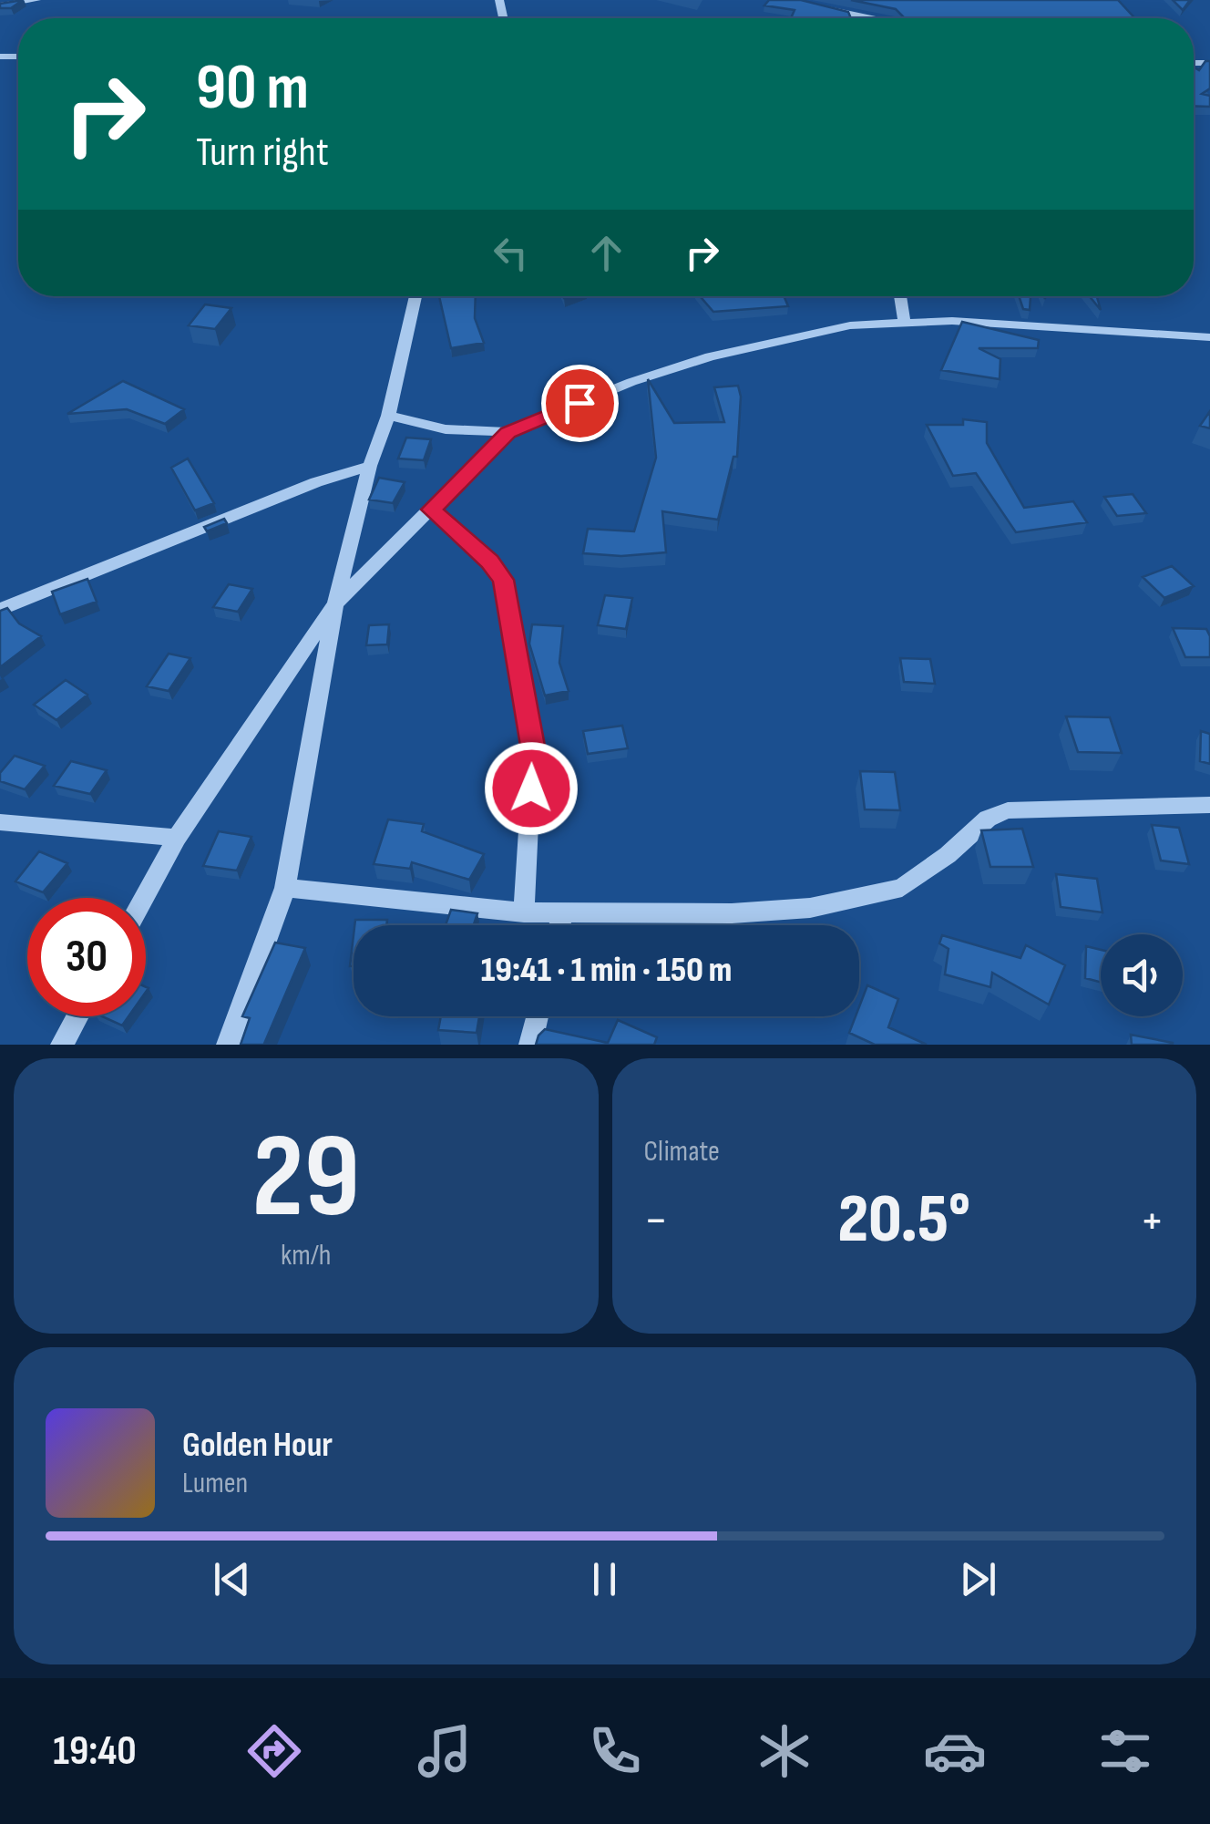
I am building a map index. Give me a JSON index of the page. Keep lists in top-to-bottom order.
{
  "page": {
    "turn": ["90 m", "Turn right"],
    "limit": "30",
    "trip": "19:41 · 1 min · 150 m",
    "tile": [
      ["29", "km/h"],
      "Climate"
    ],
    "heat": ["−", "20.5°", "+"],
    "song": ["Golden Hour", "Lumen"],
    "tabs": "19:40"
  }
}
